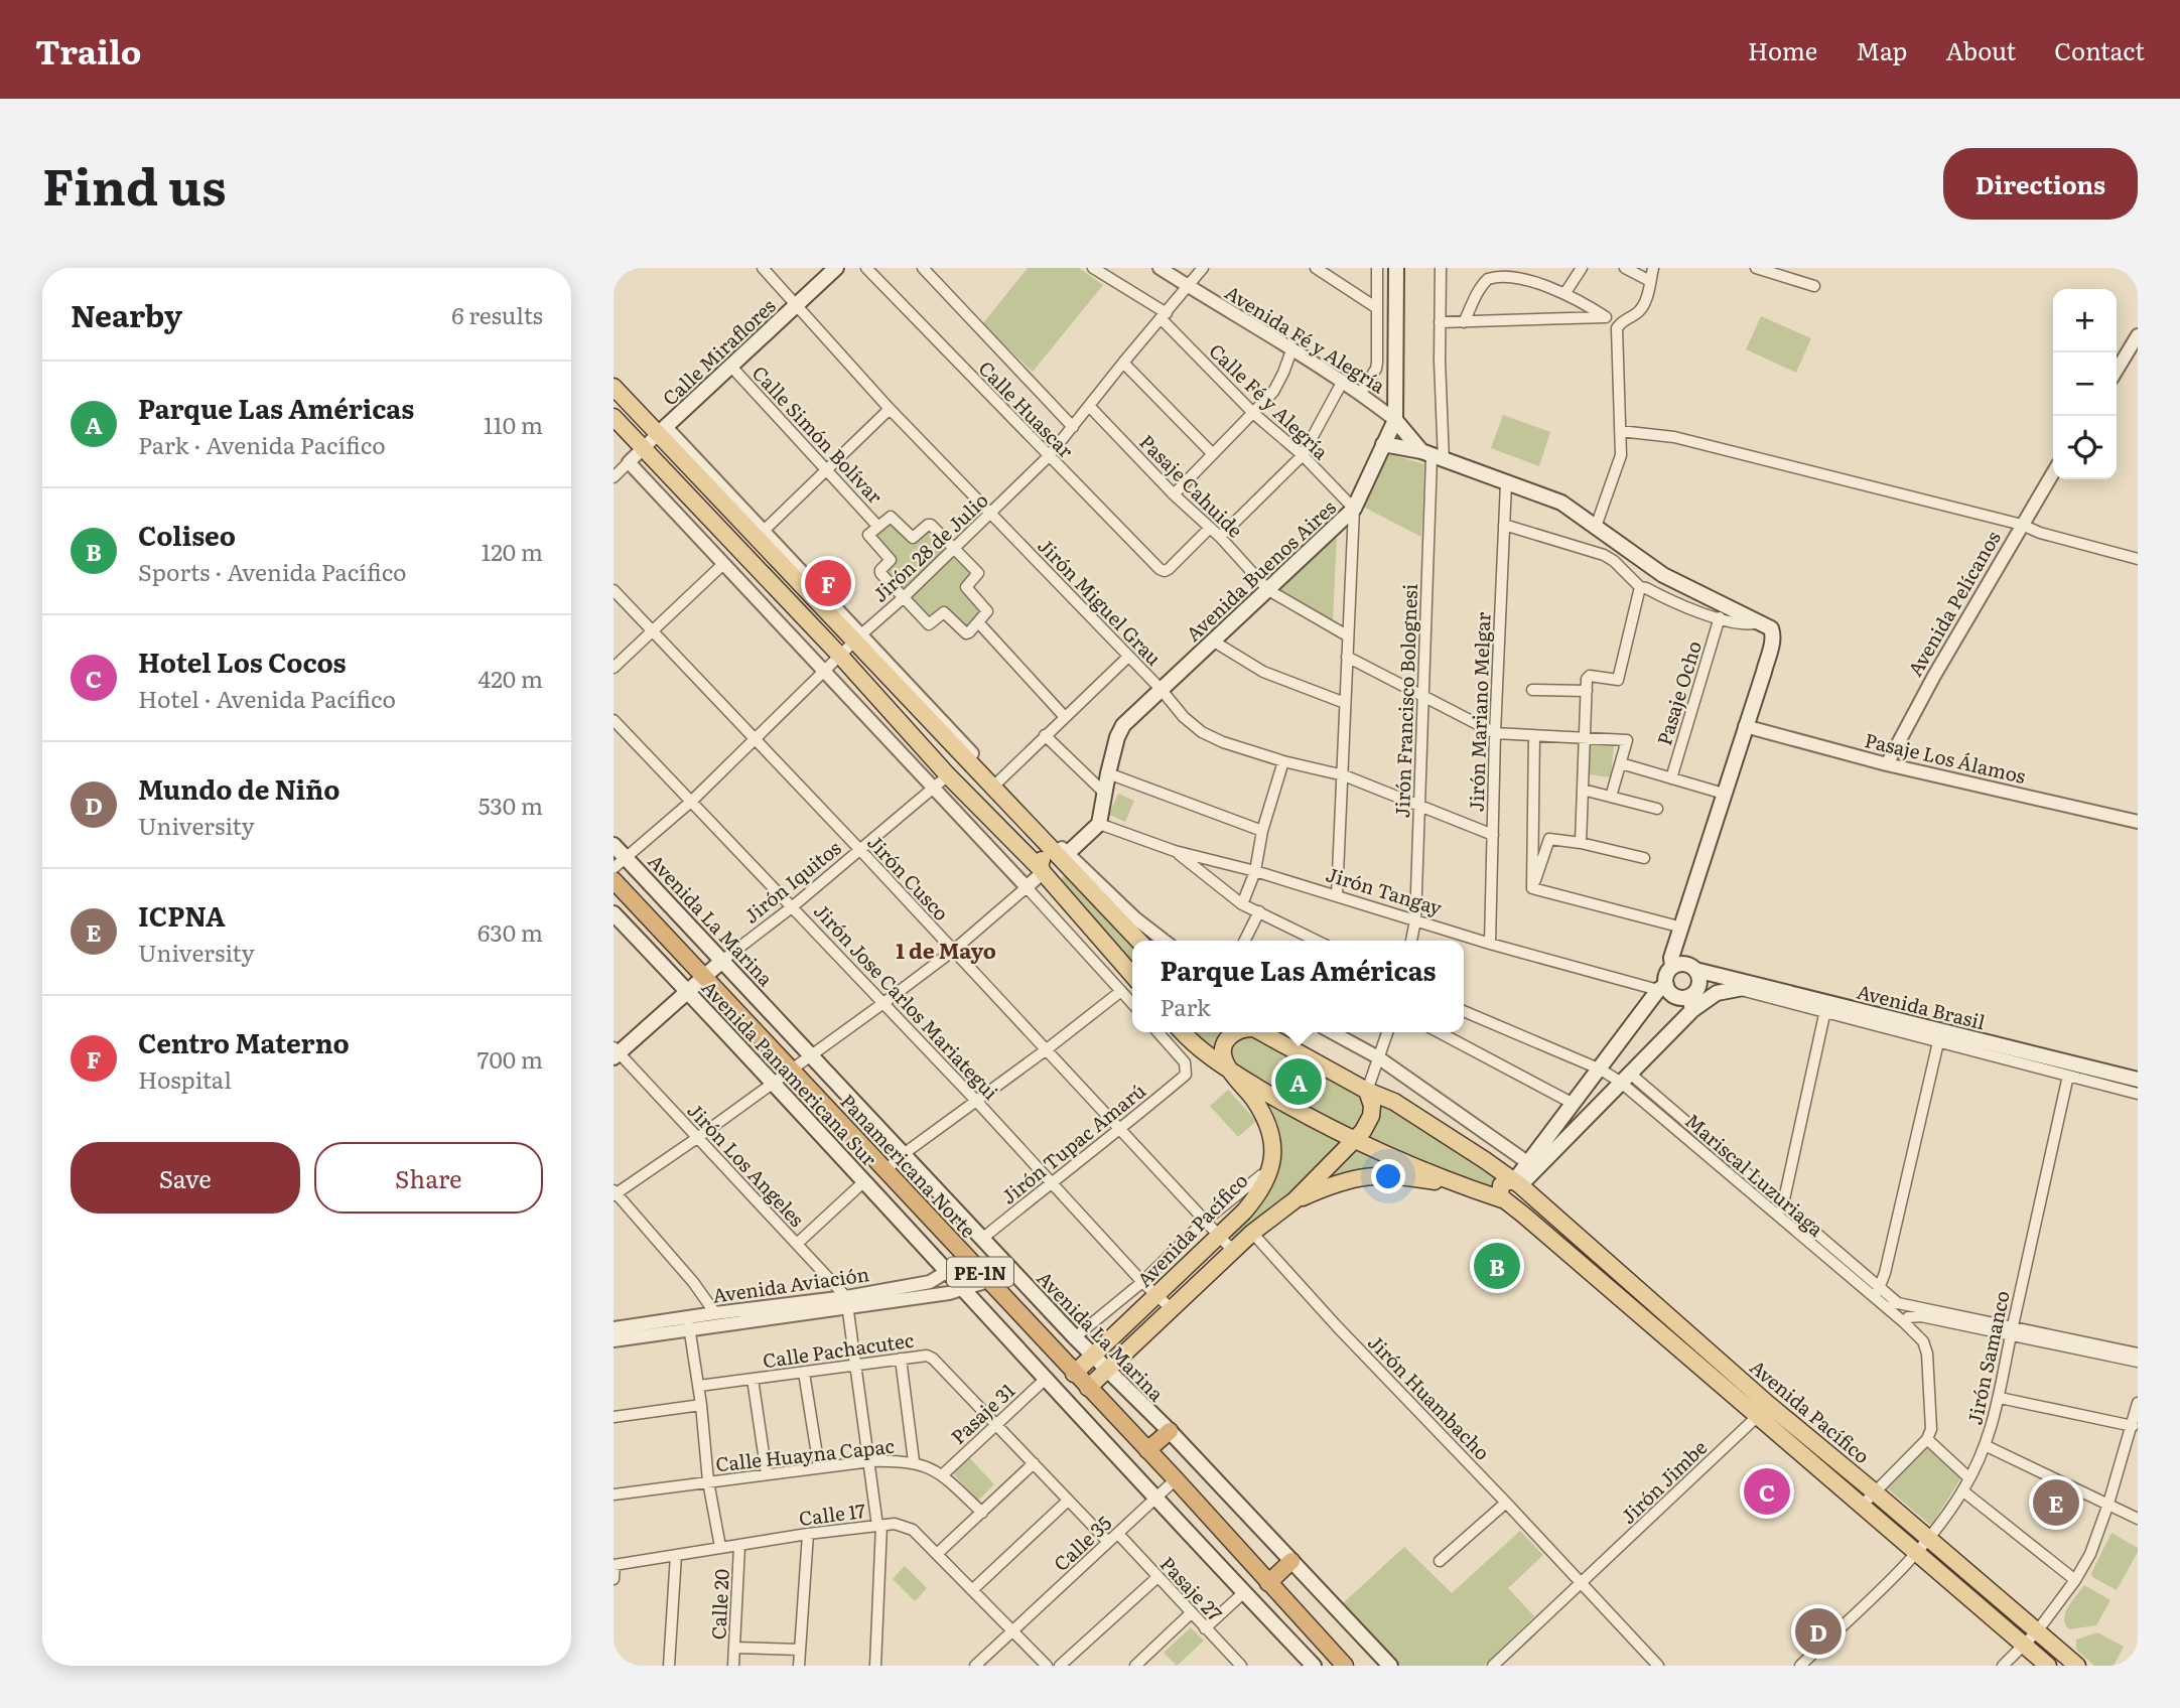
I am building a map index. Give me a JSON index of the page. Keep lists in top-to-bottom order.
{
  "streets": {
    "highway": ["Panamericana Norte", "PE-1N"],
    "main road": [
      "Avenida Fé y Alegría",
      "Calle Miraflores",
      "Avenida Buenos Aires",
      "Avenida La Marina",
      "Avenida Brasil",
      "Avenida Panamericana Sur",
      "Avenida Pacífico"
    ],
    "street": [
      "Calle Fé y Alegría",
      "Calle Huascar",
      "Calle Simón Bolívar",
      "Pasaje Cahuide",
      "Jirón 28 de Julio",
      "Jirón Miguel Grau",
      "Avenida Pelícanos",
      "Pasaje Ocho",
      "Jirón Francisco Bolognesi",
      "Jirón Mariano Melgar",
      "Pasaje Los Álamos",
      "Jirón Cusco",
      "Jirón Iquitos",
      "Jirón Tangay",
      "Jirón Jose Carlos Mariategui",
      "Jirón Tupac Amarú",
      "Jirón Los Angeles",
      "Mariscal Luzuriaga",
      "Avenida Aviación",
      "Calle Pachacutec",
      "Jirón Samanco",
      "Jirón Huambacho",
      "Pasaje 31",
      "Calle Huayna Capac",
      "Jirón Jimbe",
      "Calle 17",
      "Calle 35",
      "Pasaje 27",
      "Calle 20"
    ]
  },
  "crossings": [
    ["Avenida Fé y Alegría", "Jirón 28 de Julio"],
    ["Avenida Fé y Alegría", "Avenida Buenos Aires"],
    ["Avenida Fé y Alegría", "Jirón Francisco Bolognesi"],
    ["Calle Miraflores", "Calle Simón Bolívar"],
    ["Calle Miraflores", "Jirón Miguel Grau"],
    ["Calle Fé y Alegría", "Jirón 28 de Julio"],
    ["Calle Fé y Alegría", "Avenida Buenos Aires"],
    ["Calle Huascar", "Pasaje Cahuide"],
    ["Calle Huascar", "Jirón 28 de Julio"],
    ["Calle Simón Bolívar", "Jirón 28 de Julio"],
    ["Pasaje Cahuide", "Jirón 28 de Julio"],
    ["Pasaje Cahuide", "Avenida Buenos Aires"],
    ["Jirón 28 de Julio", "Jirón Miguel Grau"],
    ["Jirón 28 de Julio", "Jirón Cusco"],
    ["Jirón 28 de Julio", "Avenida La Marina"],
    ["Jirón 28 de Julio", "Jirón Jose Carlos Mariategui"],
    ["Avenida Buenos Aires", "Jirón Miguel Grau"],
    ["Avenida Buenos Aires", "Jirón Tangay"],
    ["Jirón Miguel Grau", "Jirón Francisco Bolognesi"],
    ["Jirón Miguel Grau", "Jirón Mariano Melgar"],
    ["Avenida Pelícanos", "Pasaje Los Álamos"],
    ["Jirón Francisco Bolognesi", "Jirón Tangay"],
    ["Jirón Mariano Melgar", "Jirón Tangay"],
    ["Jirón Cusco", "Jirón Iquitos"],
    ["Jirón Cusco", "Jirón Tupac Amarú"],
    ["Jirón Cusco", "Avenida Pacífico"],
    ["Jirón Iquitos", "Avenida La Marina"],
    ["Jirón Iquitos", "Jirón Jose Carlos Mariategui"],
    ["Jirón Tangay", "Avenida Brasil"],
    ["Avenida La Marina", "Jirón Tupac Amarú"],
    ["Avenida La Marina", "Avenida Pacífico"],
    ["Jirón Jose Carlos Mariategui", "Jirón Tupac Amarú"],
    ["Jirón Jose Carlos Mariategui", "Avenida Pacífico"],
    ["Avenida Panamericana Sur", "Avenida Aviación"],
    ["Avenida Panamericana Sur", "Pasaje 31"],
    ["Avenida Panamericana Sur", "Calle 35"],
    ["Jirón Los Angeles", "Avenida Aviación"],
    ["Panamericana Norte", "Avenida Pacífico"],
    ["Panamericana Norte", "Avenida Aviación"],
    ["Panamericana Norte", "Calle 35"],
    ["Mariscal Luzuriaga", "Jirón Samanco"],
    ["Avenida Pacífico", "Jirón Samanco"],
    ["Avenida Pacífico", "Jirón Jimbe"],
    ["Calle Pachacutec", "Pasaje 31"],
    ["Calle Pachacutec", "Calle 35"],
    ["Jirón Huambacho", "Jirón Jimbe"],
    ["Pasaje 31", "Calle Huayna Capac"],
    ["Calle 17", "Calle 35"],
    ["Calle 17", "Calle 20"],
    ["Calle 35", "Pasaje 27"]
  ],
  "districts": ["1 de Mayo"],
  "page": {
    "header": "Trailo",
    "nav": [
      "Home",
      "Map",
      "About",
      "Contact"
    ],
    "title": "Find us",
    "buttons": [
      "Directions",
      ["Save", "Share"]
    ],
    "heading": ["Nearby", "6 results"],
    "map_buttons": ["+", "−"],
    "list": [
      {
        "mark": "A",
        "name": "Parque Las Américas",
        "note": "Park · Avenida Pacífico",
        "value": "110 m"
      },
      {
        "mark": "B",
        "name": "Coliseo",
        "note": "Sports · Avenida Pacífico",
        "value": "120 m"
      },
      {
        "mark": "C",
        "name": "Hotel Los Cocos",
        "note": "Hotel · Avenida Pacífico",
        "value": "420 m"
      },
      {
        "mark": "D",
        "name": "Mundo de Niño",
        "note": "University",
        "value": "530 m"
      },
      {
        "mark": "E",
        "name": "ICPNA",
        "note": "University",
        "value": "630 m"
      },
      {
        "mark": "F",
        "name": "Centro Materno",
        "note": "Hospital",
        "value": "700 m"
      }
    ],
    "pins": [
      "F",
      "A",
      "B",
      "C",
      "E",
      "D"
    ],
    "popup": ["Parque Las Américas", "Park"]
  }
}
